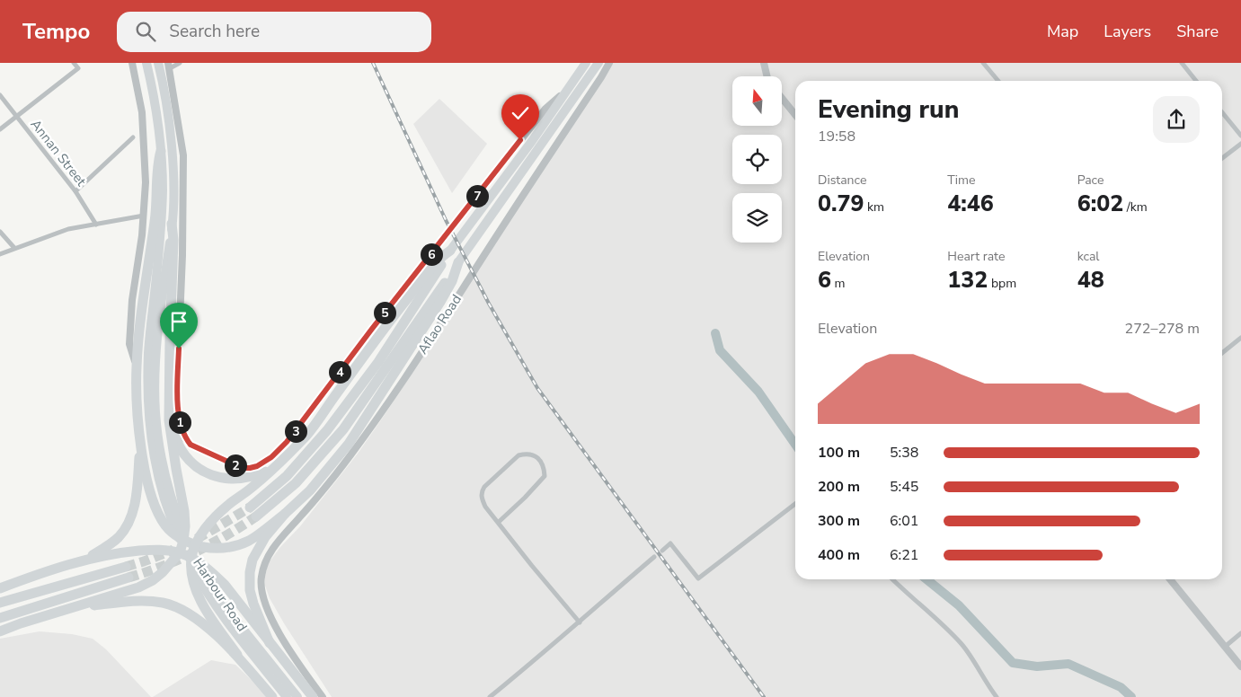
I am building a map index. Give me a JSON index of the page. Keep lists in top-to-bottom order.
{
  "streets": {
    "highway": ["Aflao Road", "Harbour Road"],
    "street": ["Annan Street"]
  },
  "north": "top",
  "page": {
    "header": "Tempo",
    "search": "Search here",
    "nav": ["Map", "Layers", "Share"],
    "heading": ["Evening run", "19:58"],
    "stats": [
      ["Distance", "0.79 km"],
      ["Time", "4:46"],
      ["Pace", "6:02 /km"],
      ["Elevation", "6 m"],
      ["Heart rate", "132 bpm"],
      ["kcal", "48"]
    ],
    "pins": [
      "7",
      "6",
      "5",
      "4",
      "1",
      "3",
      "2"
    ],
    "chart": ["Elevation", "272–278 m"],
    "list": [
      {
        "name": "100 m",
        "note": "5:38"
      },
      {
        "name": "200 m",
        "note": "5:45"
      },
      {
        "name": "300 m",
        "note": "6:01"
      },
      {
        "name": "400 m",
        "note": "6:21"
      }
    ]
  }
}
